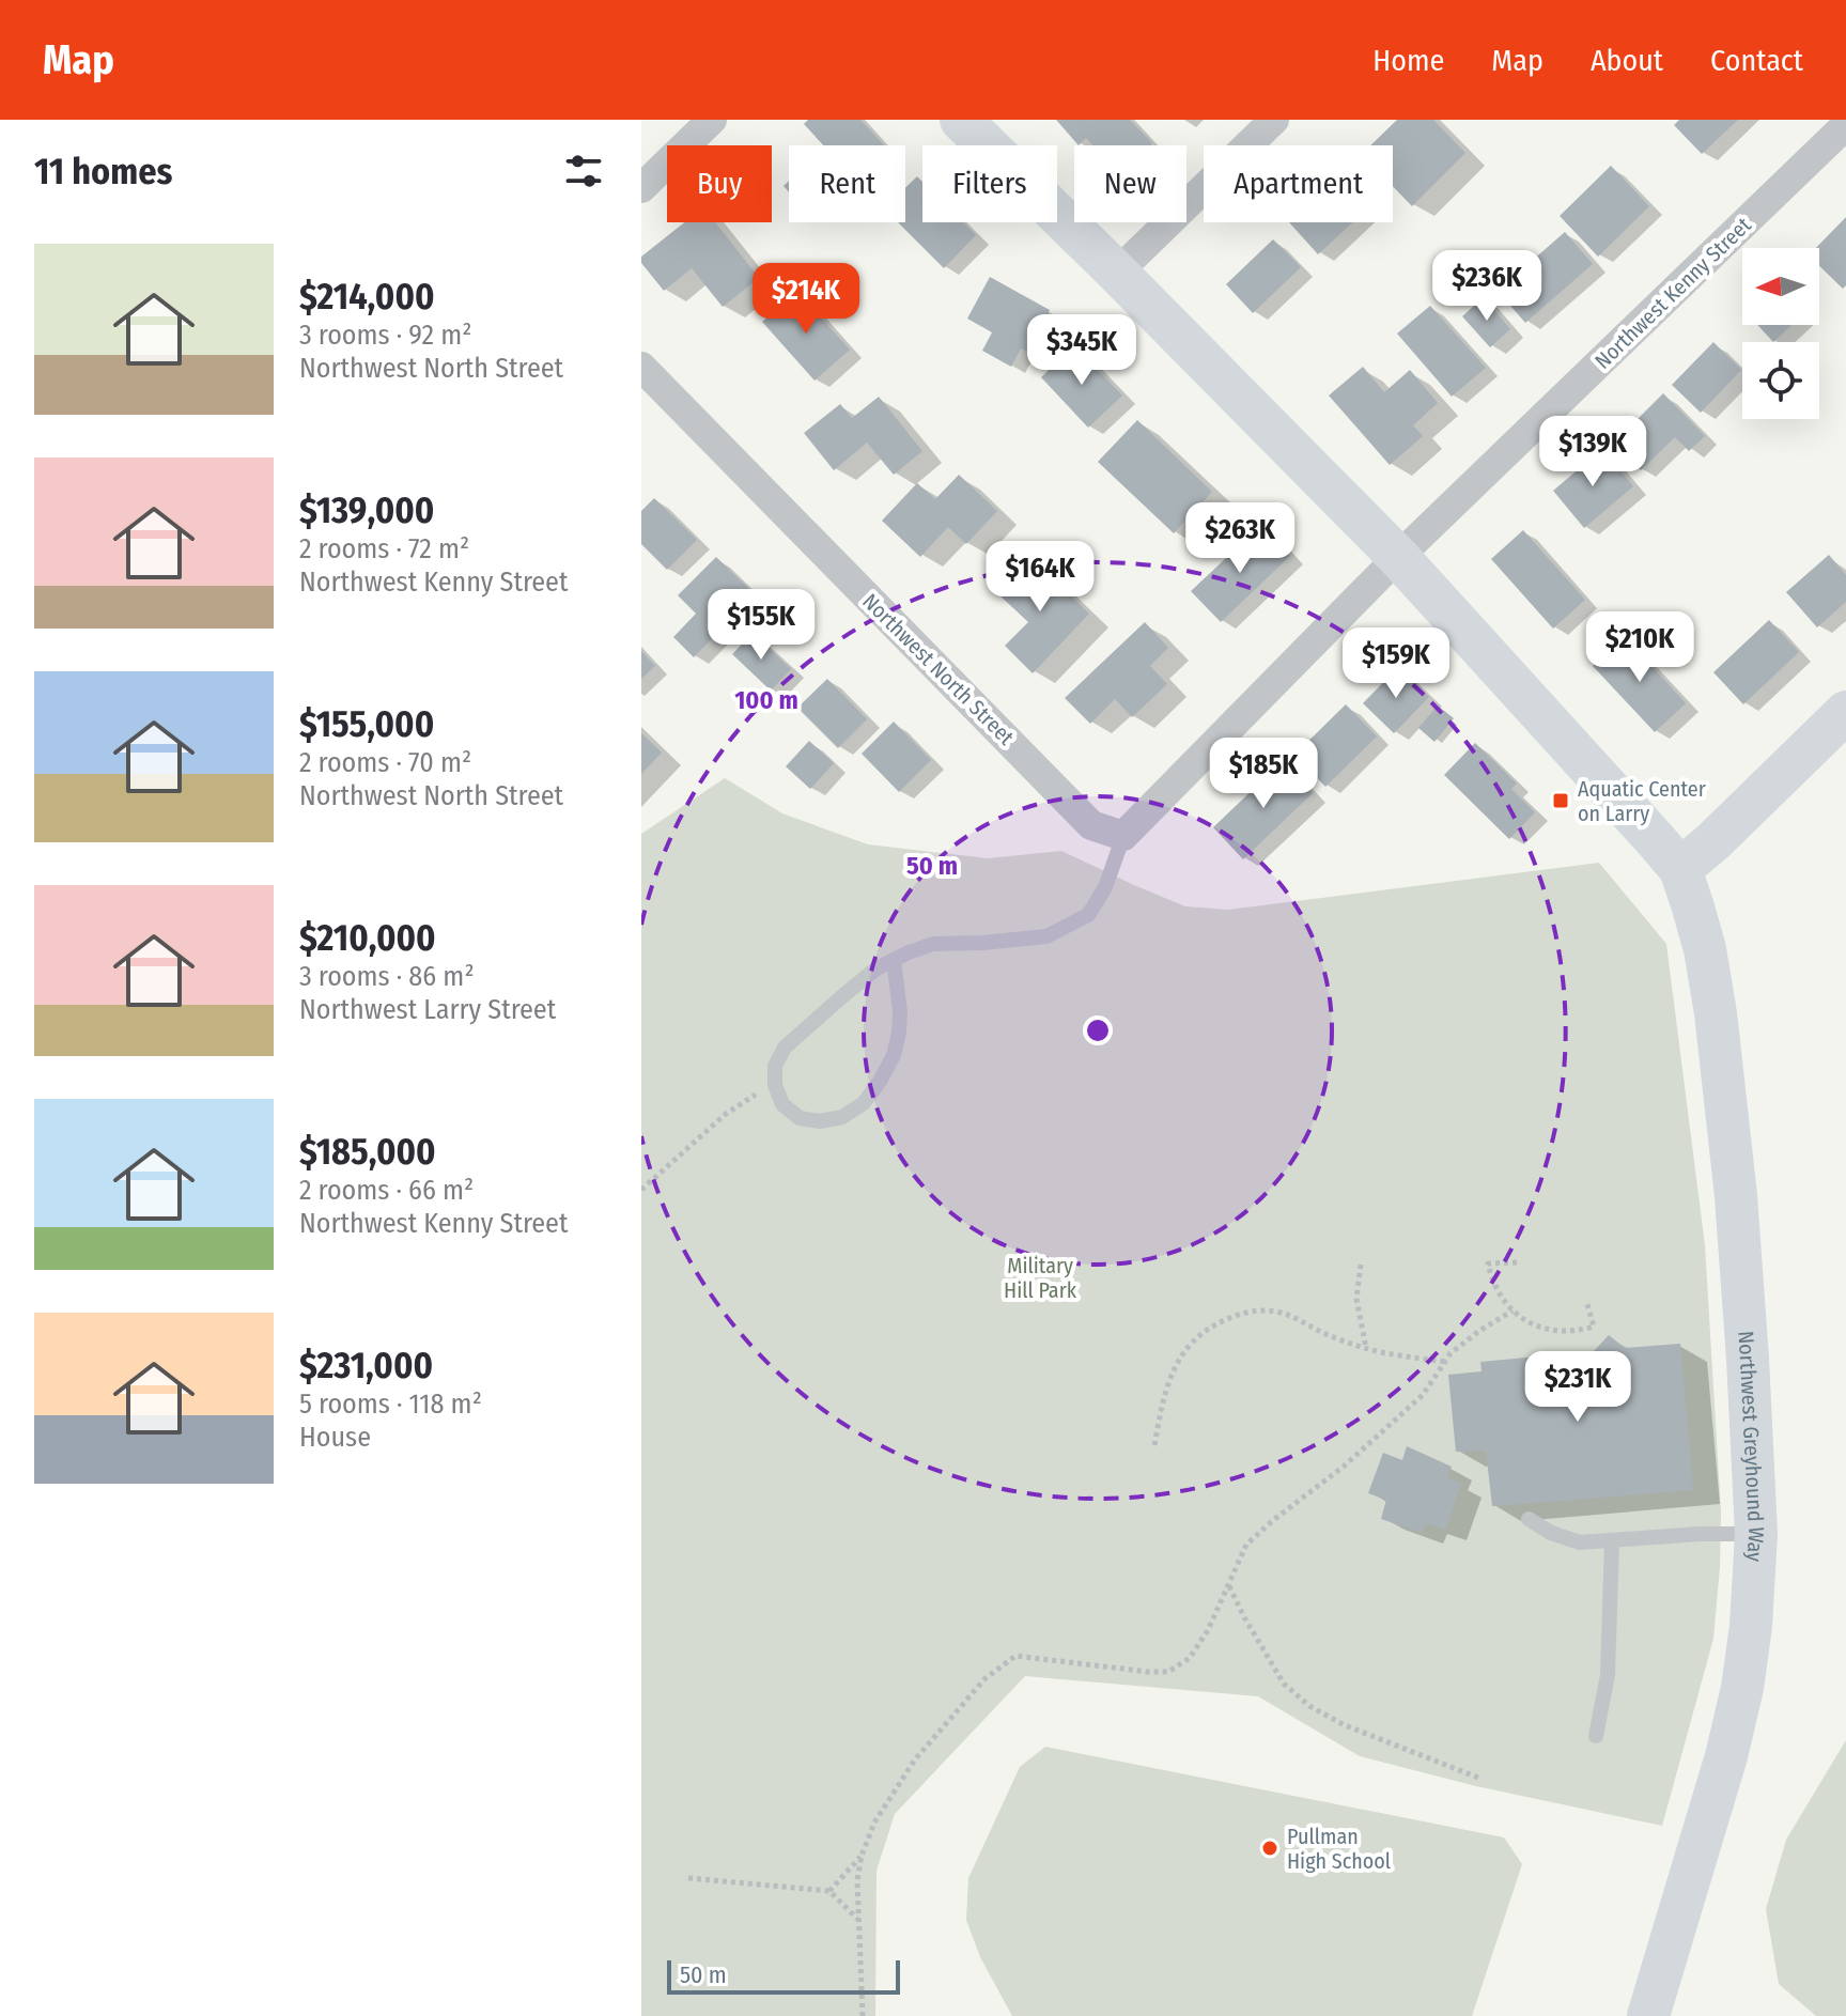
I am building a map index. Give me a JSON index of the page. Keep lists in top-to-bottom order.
{
  "streets": {
    "street": ["Northwest Kenny Street", "Northwest North Street", "Northwest Greyhound Way"]
  },
  "crossings": [
    ["Northwest Kenny Street", "Northwest North Street"]
  ],
  "parks": ["Military Hill Park"],
  "places": {
    "transit": ["Aquatic Center on Larry"],
    "other": ["Pullman High School"]
  },
  "scale_bar": "50 m",
  "north": "left",
  "page": {
    "header": "Map",
    "nav": [
      "Home",
      "Map",
      "About",
      "Contact"
    ],
    "heading": "11 homes",
    "chip": [
      "Buy",
      "Rent",
      "Filters",
      "New",
      "Apartment"
    ],
    "list": [
      {
        "name": "$214,000",
        "note": "3 rooms · 92 m² · Northwest North Street"
      },
      {
        "name": "$139,000",
        "note": "2 rooms · 72 m² · Northwest Kenny Street"
      },
      {
        "name": "$155,000",
        "note": "2 rooms · 70 m² · Northwest North Street"
      },
      {
        "name": "$210,000",
        "note": "3 rooms · 86 m² · Northwest Larry Street"
      },
      {
        "name": "$185,000",
        "note": "2 rooms · 66 m² · Northwest Kenny Street"
      },
      {
        "name": "$231,000",
        "note": "5 rooms · 118 m² · House"
      }
    ],
    "price": [
      "$236K",
      "$214K",
      "$345K",
      "$139K",
      "$263K",
      "$164K",
      "$155K",
      "$210K",
      "$159K",
      "$185K",
      "$231K"
    ],
    "scale": "50 m"
  },
  "rings": ["100 m", "50 m"]
}
